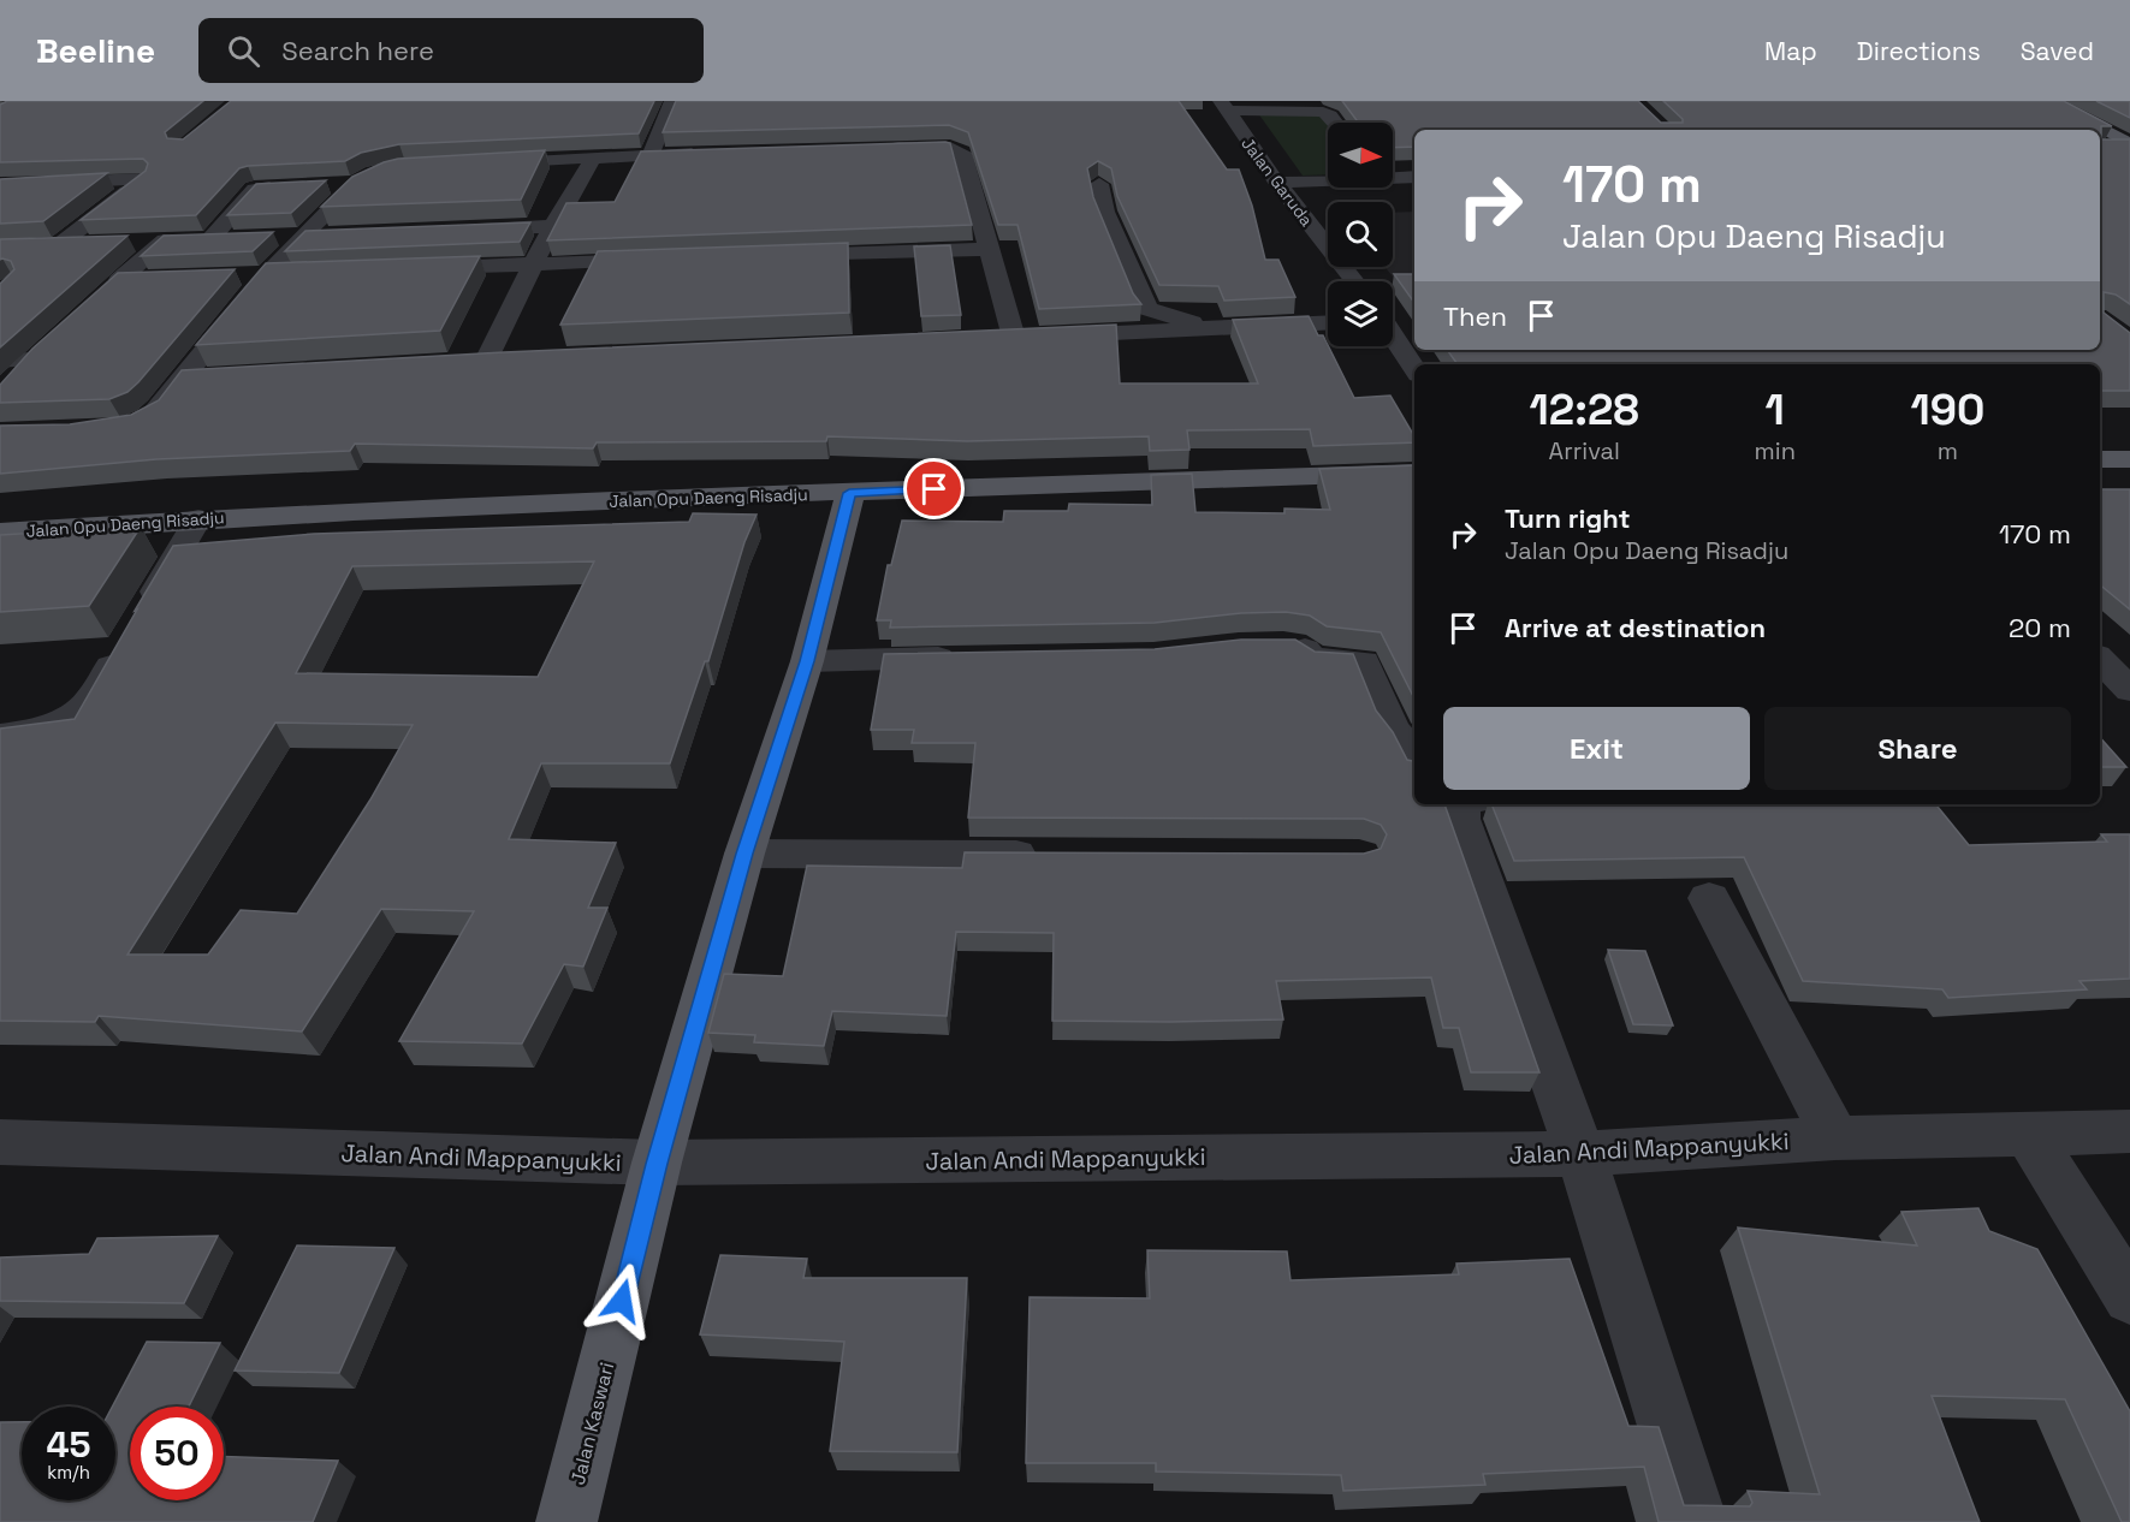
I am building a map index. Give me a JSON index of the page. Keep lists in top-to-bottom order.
{
  "streets": {
    "main road": ["Jalan Opu Daeng Risadju", "Jalan Kaswari"],
    "street": ["Jalan Garuda", "Jalan Andi Mappanyukki"]
  },
  "crossings": [
    ["Jalan Opu Daeng Risadju", "Jalan Kaswari"],
    ["Jalan Andi Mappanyukki", "Jalan Kaswari"]
  ],
  "north": "right",
  "page": {
    "header": "Beeline",
    "search": "Search here",
    "nav": ["Map", "Directions", "Saved"],
    "turn": ["170 m", "Jalan Opu Daeng Risadju"],
    "then": "Then",
    "eta": [
      "12:28",
      "Arrival",
      "1",
      "min",
      "190",
      "m"
    ],
    "list": [
      {
        "name": "Turn right",
        "note": "Jalan Opu Daeng Risadju",
        "value": "170 m"
      },
      {
        "name": "Arrive at destination",
        "value": "20 m"
      }
    ],
    "buttons": ["Exit", "Share"],
    "speed": "45 km/h",
    "limit": "50"
  }
}
